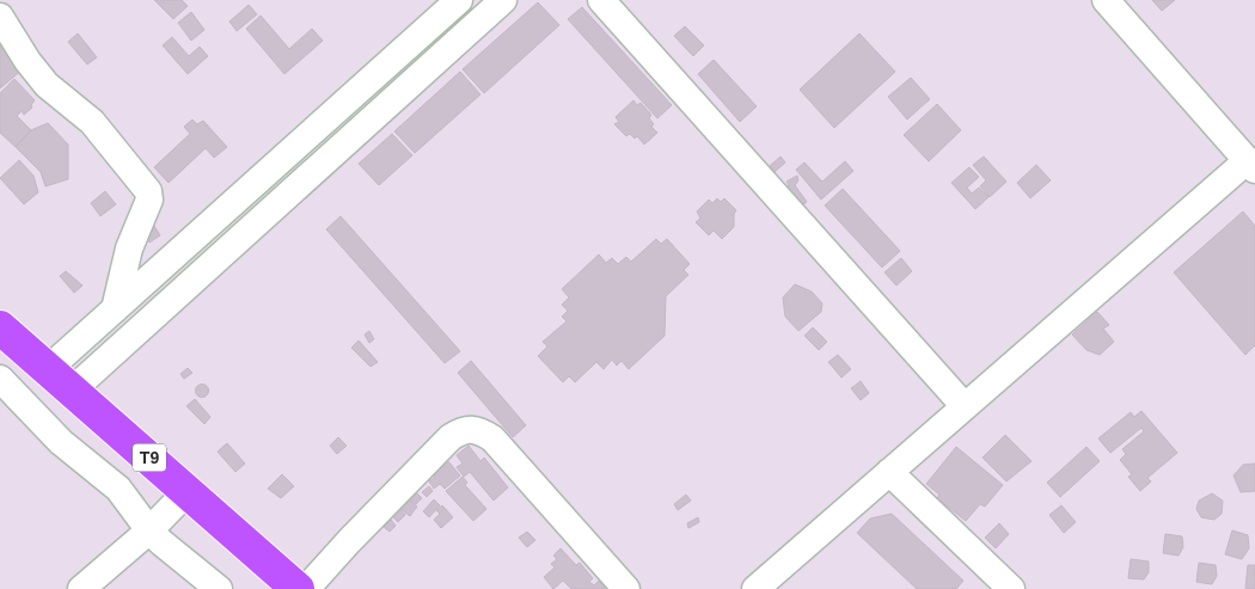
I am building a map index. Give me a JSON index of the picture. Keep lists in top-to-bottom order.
{
  "streets": {
    "highway": ["T9"]
  }
}
